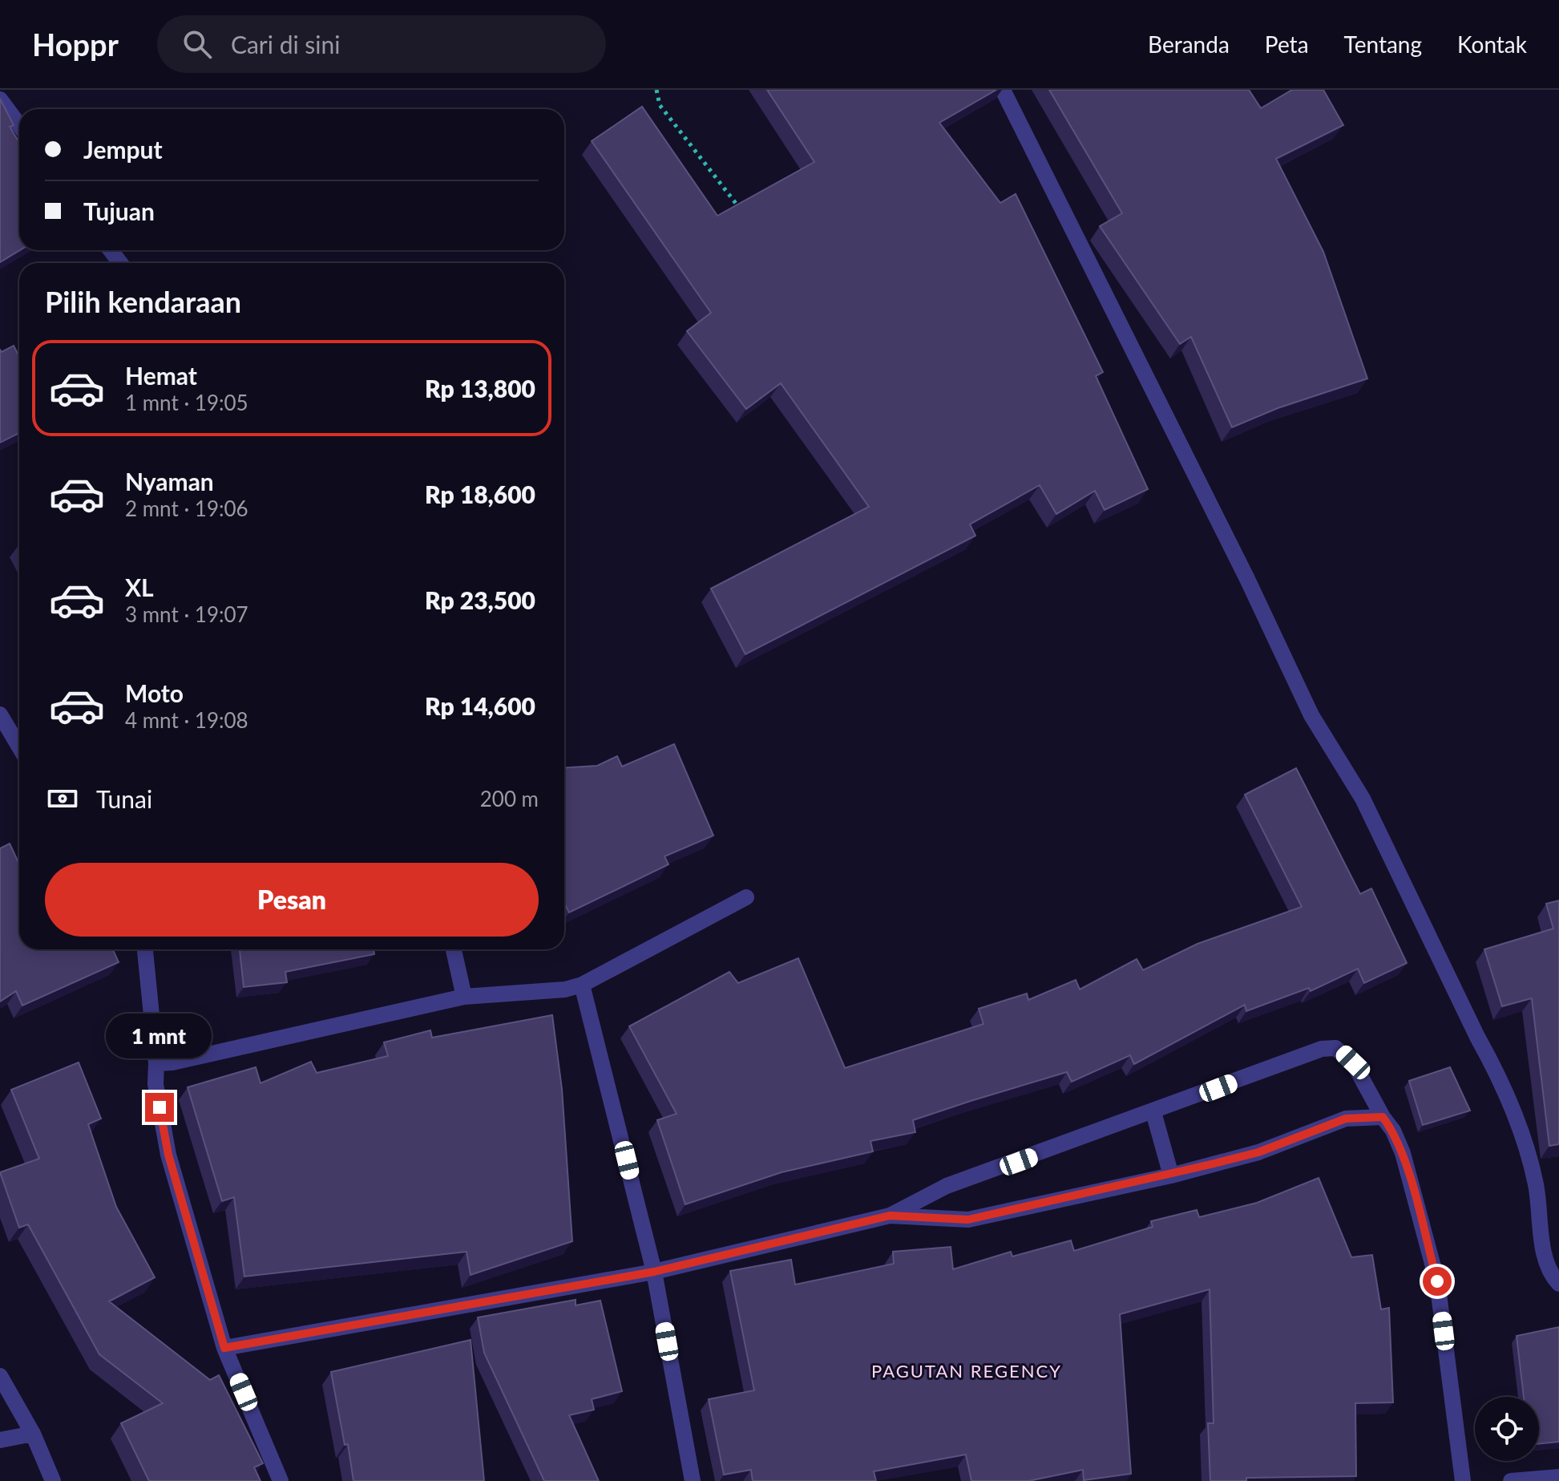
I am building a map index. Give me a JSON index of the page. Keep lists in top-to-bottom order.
{
  "districts": ["PAGUTAN REGENCY"],
  "page": {
    "header": "Hoppr",
    "search": "Cari di sini",
    "nav": [
      "Beranda",
      "Peta",
      "Tentang",
      "Kontak"
    ],
    "banner": ["Jemput", "Tujuan"],
    "heading": "Pilih kendaraan",
    "list": [
      {
        "name": "Hemat",
        "note": "1 mnt · 19:05",
        "value": "Rp 13,800"
      },
      {
        "name": "Nyaman",
        "note": "2 mnt · 19:06",
        "value": "Rp 18,600"
      },
      {
        "name": "XL",
        "note": "3 mnt · 19:07",
        "value": "Rp 23,500"
      },
      {
        "name": "Moto",
        "note": "4 mnt · 19:08",
        "value": "Rp 14,600"
      }
    ],
    "pay": ["Tunai", "200 m"],
    "buttons": "Pesan",
    "bubble": "1 mnt"
  }
}
